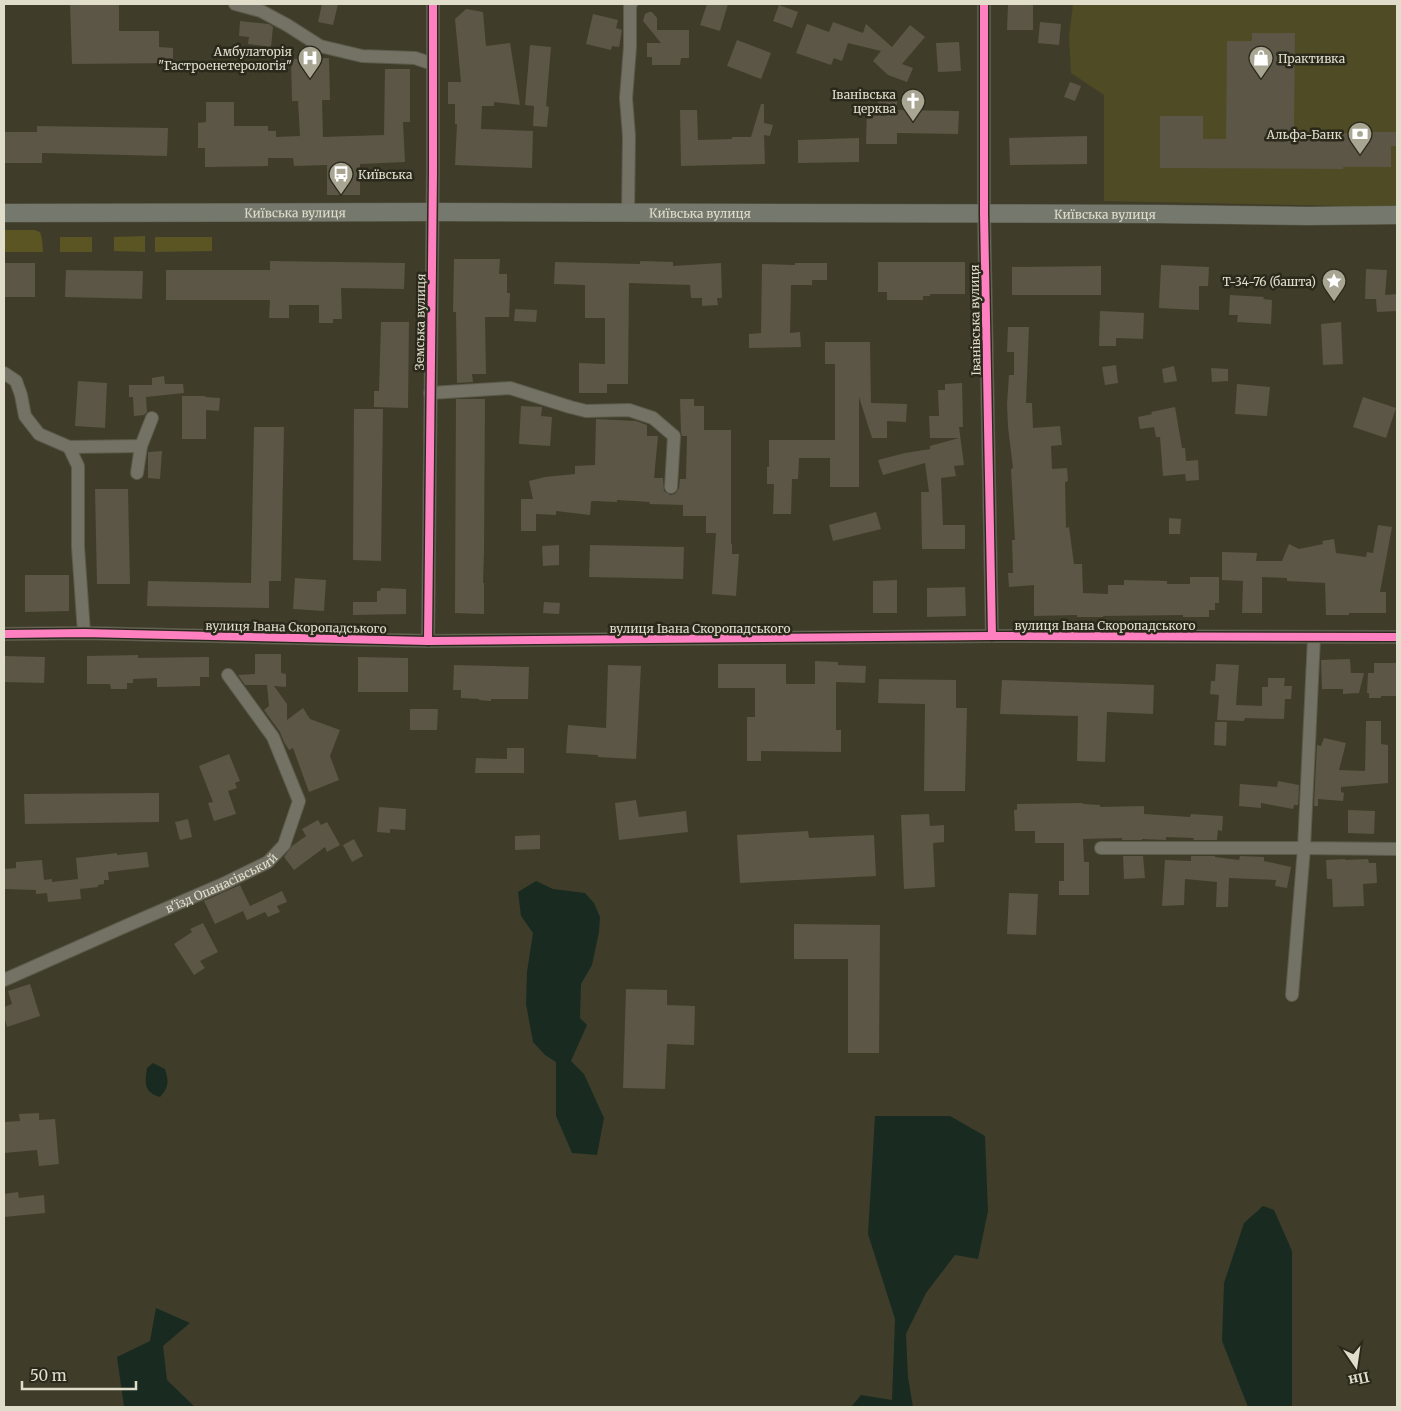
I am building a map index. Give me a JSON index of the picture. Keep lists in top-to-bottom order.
{
  "streets": {
    "main road": ["Київська вулиця"],
    "street": [
      "Іванівська вулиця",
      "Земська вулиця",
      "вулиця Івана Скоропадського",
      "в'їзд Опанасівський"
    ]
  },
  "crossings": [
    ["Київська вулиця", "Іванівська вулиця"],
    ["Київська вулиця", "Земська вулиця"],
    ["Іванівська вулиця", "вулиця Івана Скоропадського"],
    ["Земська вулиця", "вулиця Івана Скоропадського"]
  ],
  "places": {
    "hospital": ["Амбулаторія \"Гастроенетерологія\""],
    "shop": ["Практивка"],
    "church": ["Іванівська церква"],
    "bank": ["Альфа-Банк"],
    "bus stop": ["Київська"],
    "place": ["Т-34-76 (башта)"]
  },
  "scale_bar": "50 m",
  "north": "bottom"
}
